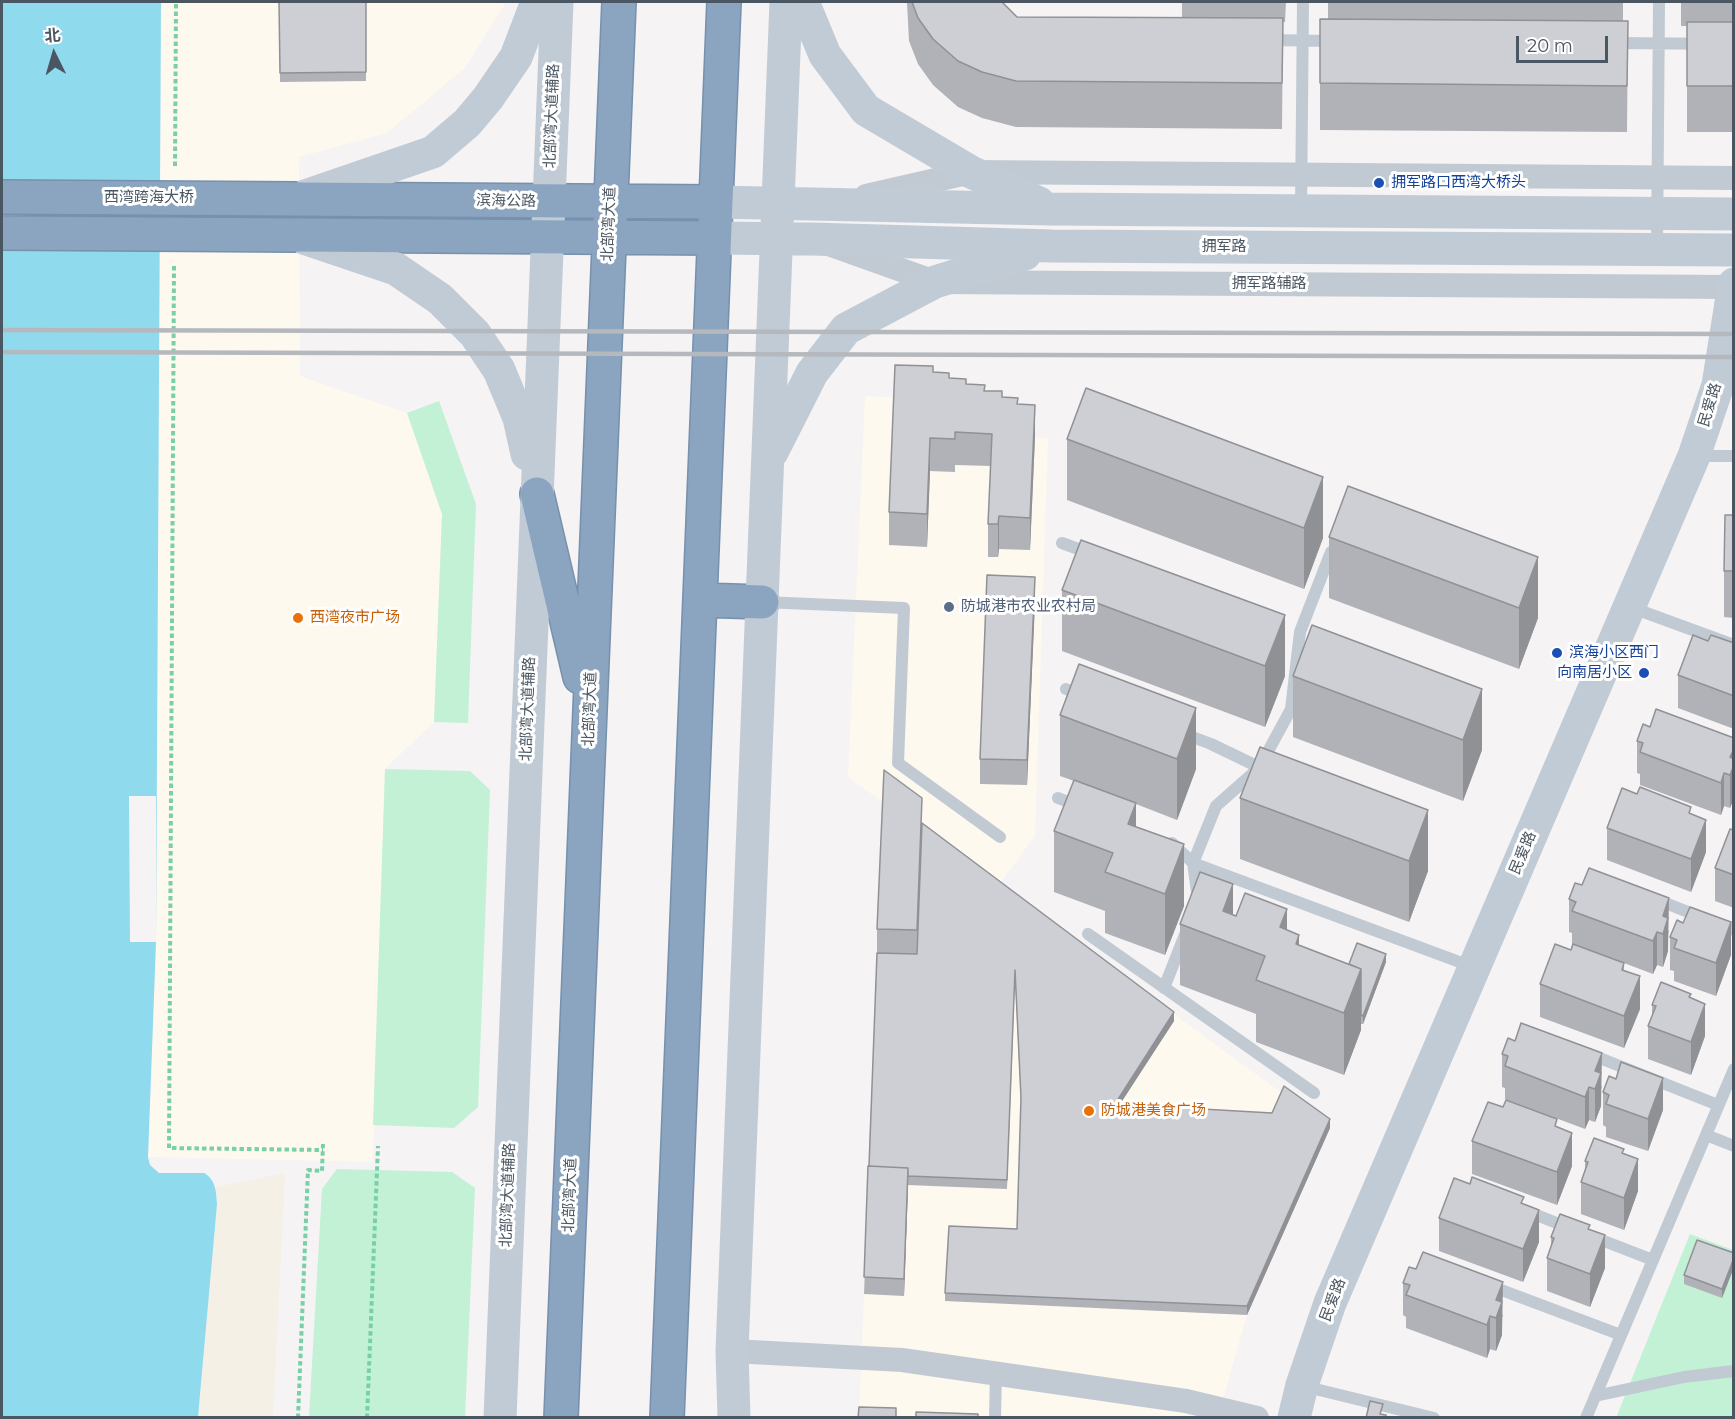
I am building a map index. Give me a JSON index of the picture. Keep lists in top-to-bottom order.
{
  "streets": {
    "highway": ["西湾跨海大桥", "滨海公路", "北部湾大道"],
    "main road": ["北部湾大道辅路", "拥军路", "民爱路"],
    "street": ["拥军路辅路"]
  },
  "crossings": [
    ["北部湾大道辅路", "滨海公路"],
    ["西湾跨海大桥", "滨海公路"],
    ["滨海公路", "北部湾大道"],
    ["拥军路", "拥军路辅路"],
    ["拥军路辅路", "民爱路"]
  ],
  "places": [
    "拥军路口西湾大桥头",
    "防城港市农业农村局",
    "西湾夜市广场",
    "滨海小区西门",
    "向南居小区",
    "防城港美食广场"
  ],
  "scale_bar": "20 m",
  "north": "top"
}
